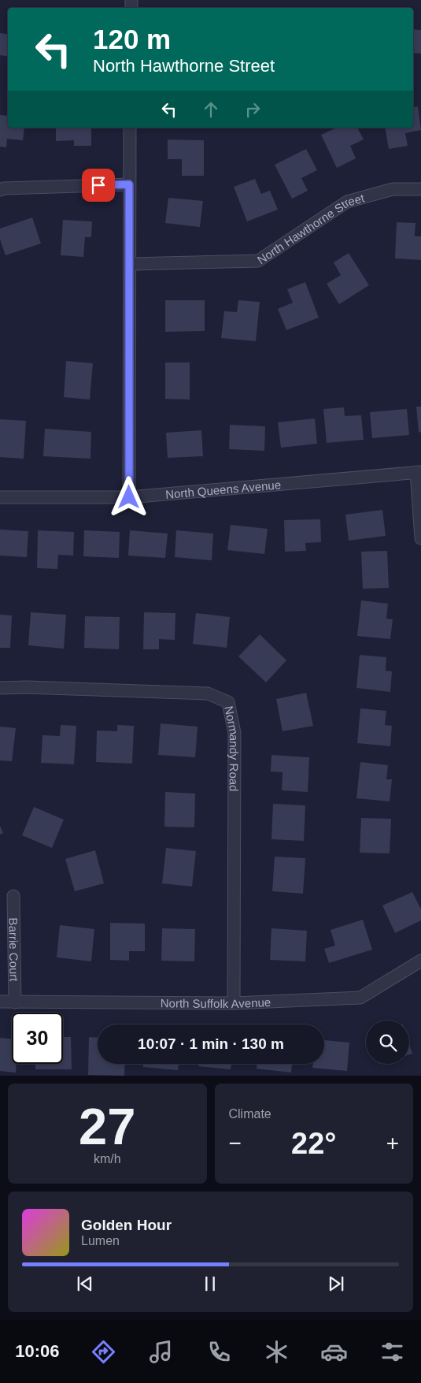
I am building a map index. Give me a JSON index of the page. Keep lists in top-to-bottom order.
{
  "streets": {
    "street": [
      "North Hawthorne Street",
      "North Queens Avenue",
      "Normandy Road",
      "Barrie Court",
      "North Suffolk Avenue"
    ]
  },
  "crossings": [
    ["Normandy Road", "North Suffolk Avenue"],
    ["Barrie Court", "North Suffolk Avenue"]
  ],
  "page": {
    "turn": ["120 m", "North Hawthorne Street"],
    "limit": "30",
    "trip": "10:07 · 1 min · 130 m",
    "tile": [
      ["27", "km/h"],
      "Climate"
    ],
    "heat": ["−", "22°", "+"],
    "song": ["Golden Hour", "Lumen"],
    "tabs": "10:06"
  }
}
